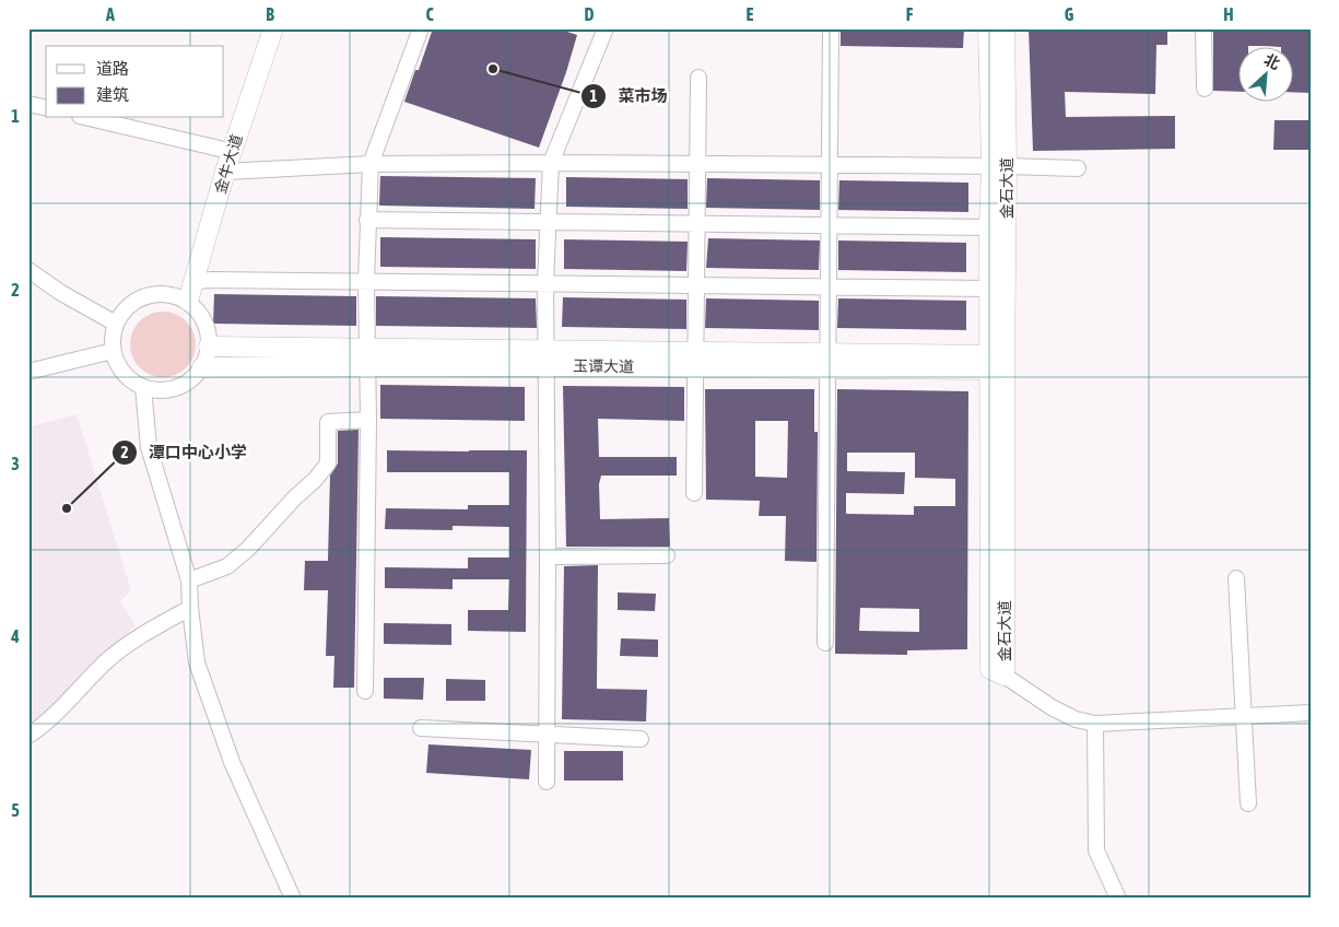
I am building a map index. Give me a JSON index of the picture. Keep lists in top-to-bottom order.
{
  "streets": {
    "main road": ["金牛大道", "金石大道", "玉谭大道"]
  },
  "crossings": [
    ["金牛大道", "玉谭大道"],
    ["金石大道", "玉谭大道"]
  ],
  "places": ["菜市场", "潭口中心小学"],
  "legend": ["道路", "建筑"],
  "north": "top right",
  "grid": {
    "columns": [
      "A",
      "B",
      "C",
      "D",
      "E",
      "F",
      "G",
      "H"
    ],
    "rows": [
      "1",
      "2",
      "3",
      "4",
      "5"
    ]
  }
}
